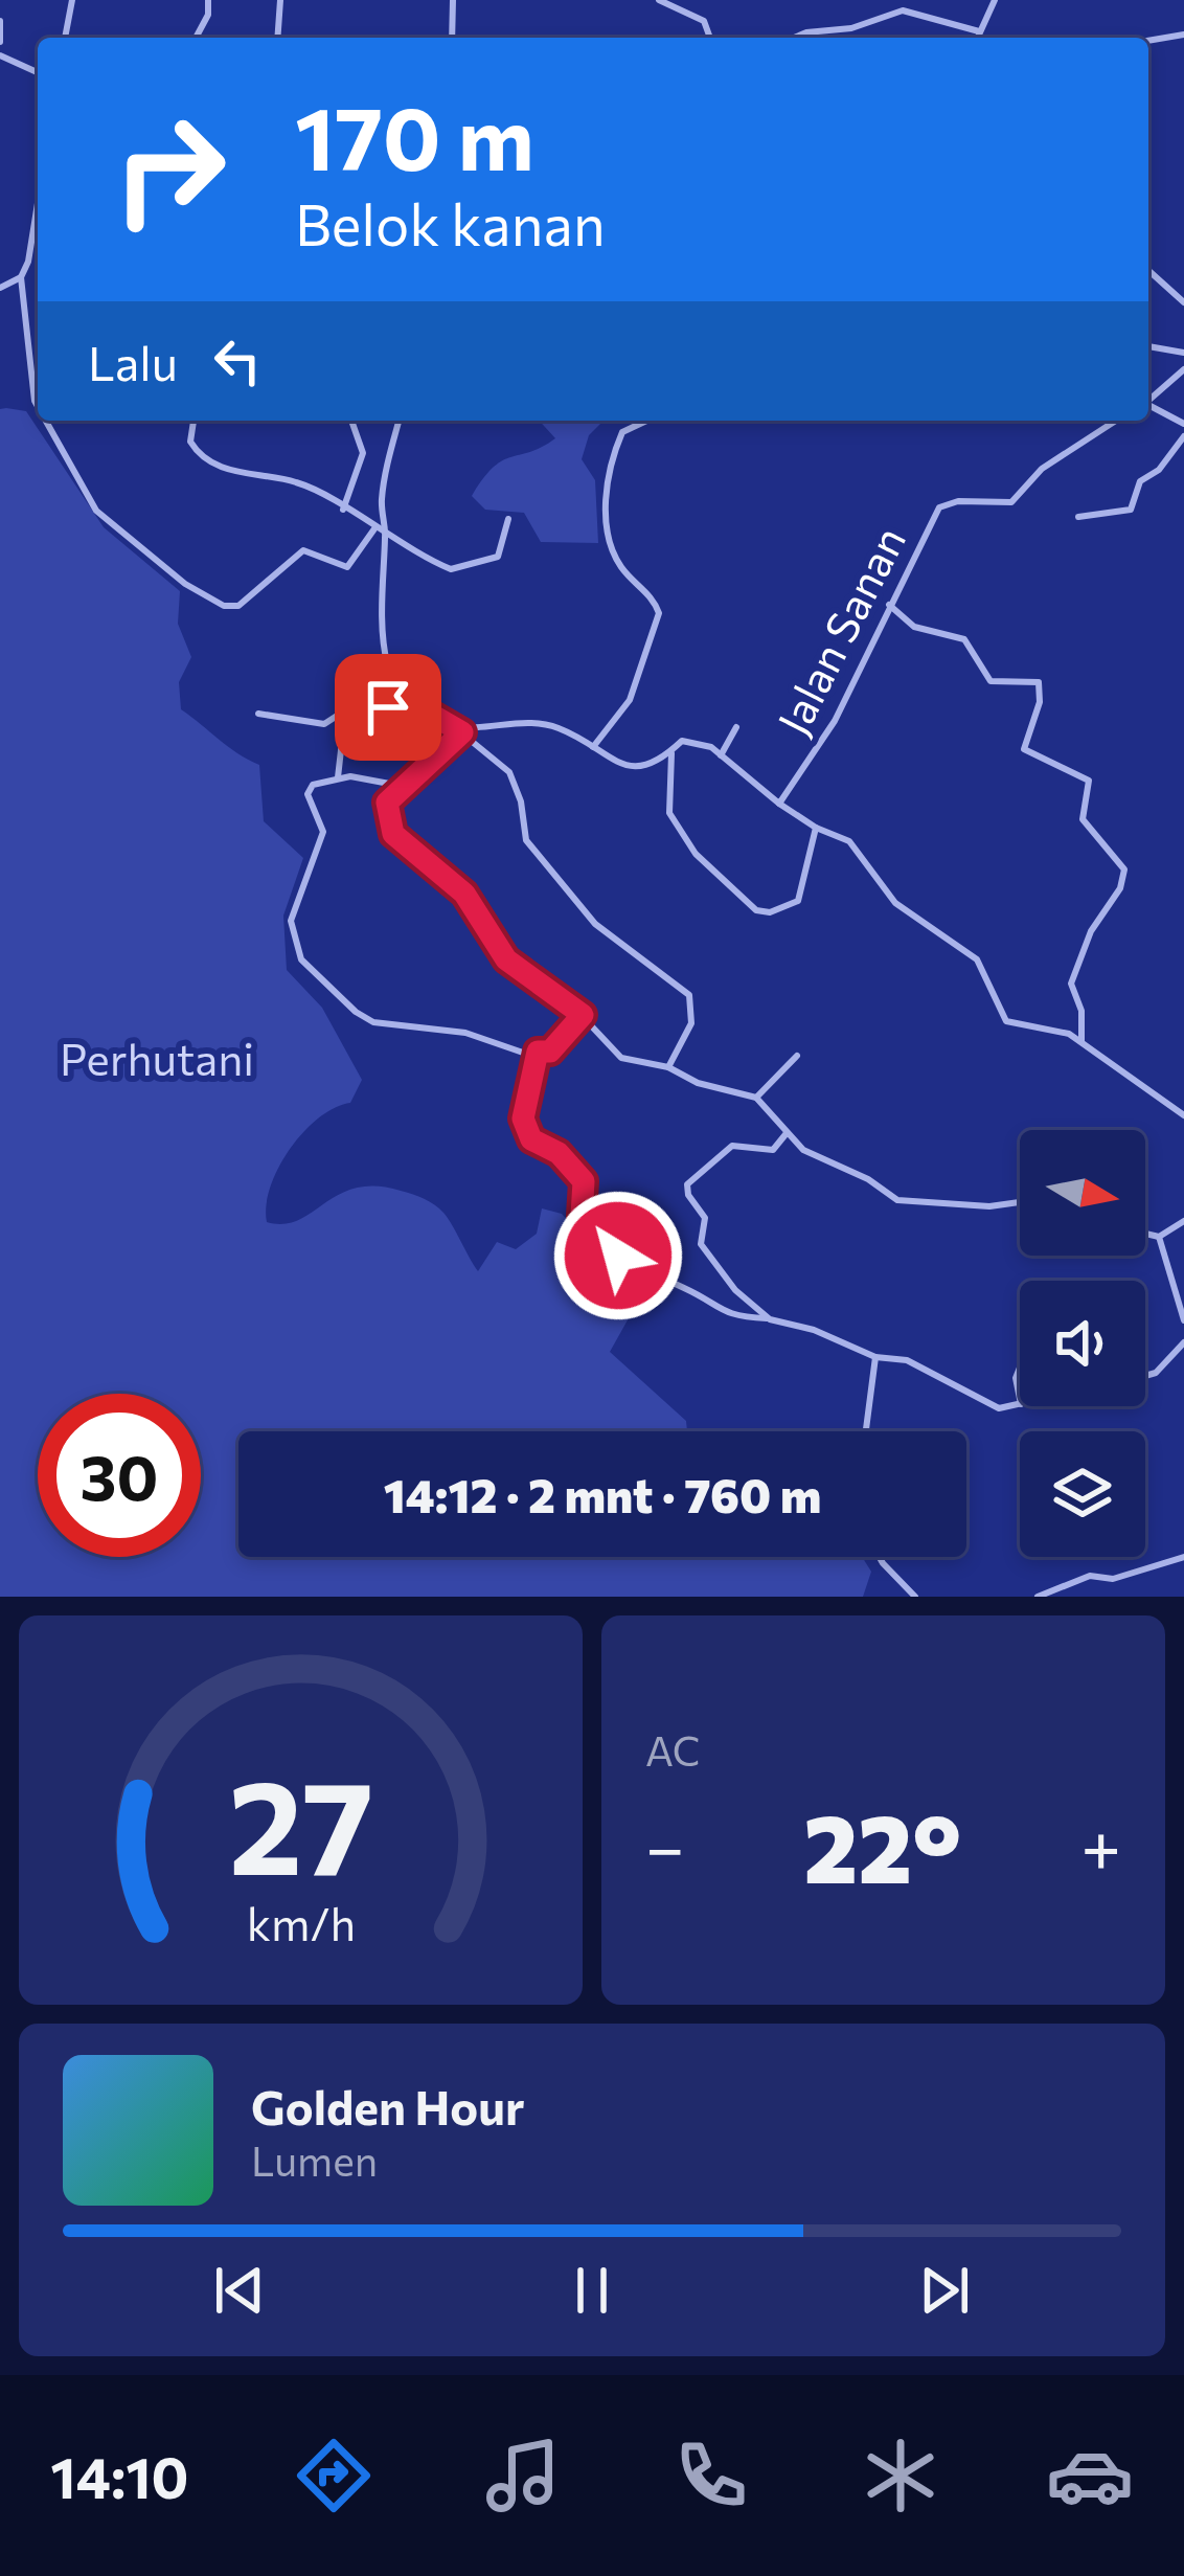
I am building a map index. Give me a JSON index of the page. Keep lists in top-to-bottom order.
{
  "streets": {
    "street": ["Jalan Sanan"]
  },
  "parks": ["Perhutani"],
  "north": "right",
  "page": {
    "turn": ["170 m", "Belok kanan"],
    "then": "Lalu",
    "limit": "30",
    "trip": "14:12 · 2 mnt · 760 m",
    "tile": "AC",
    "heat": ["−", "22°", "+"],
    "song": ["Golden Hour", "Lumen"],
    "tabs": "14:10",
    "gauge": ["27", "km/h"]
  }
}
